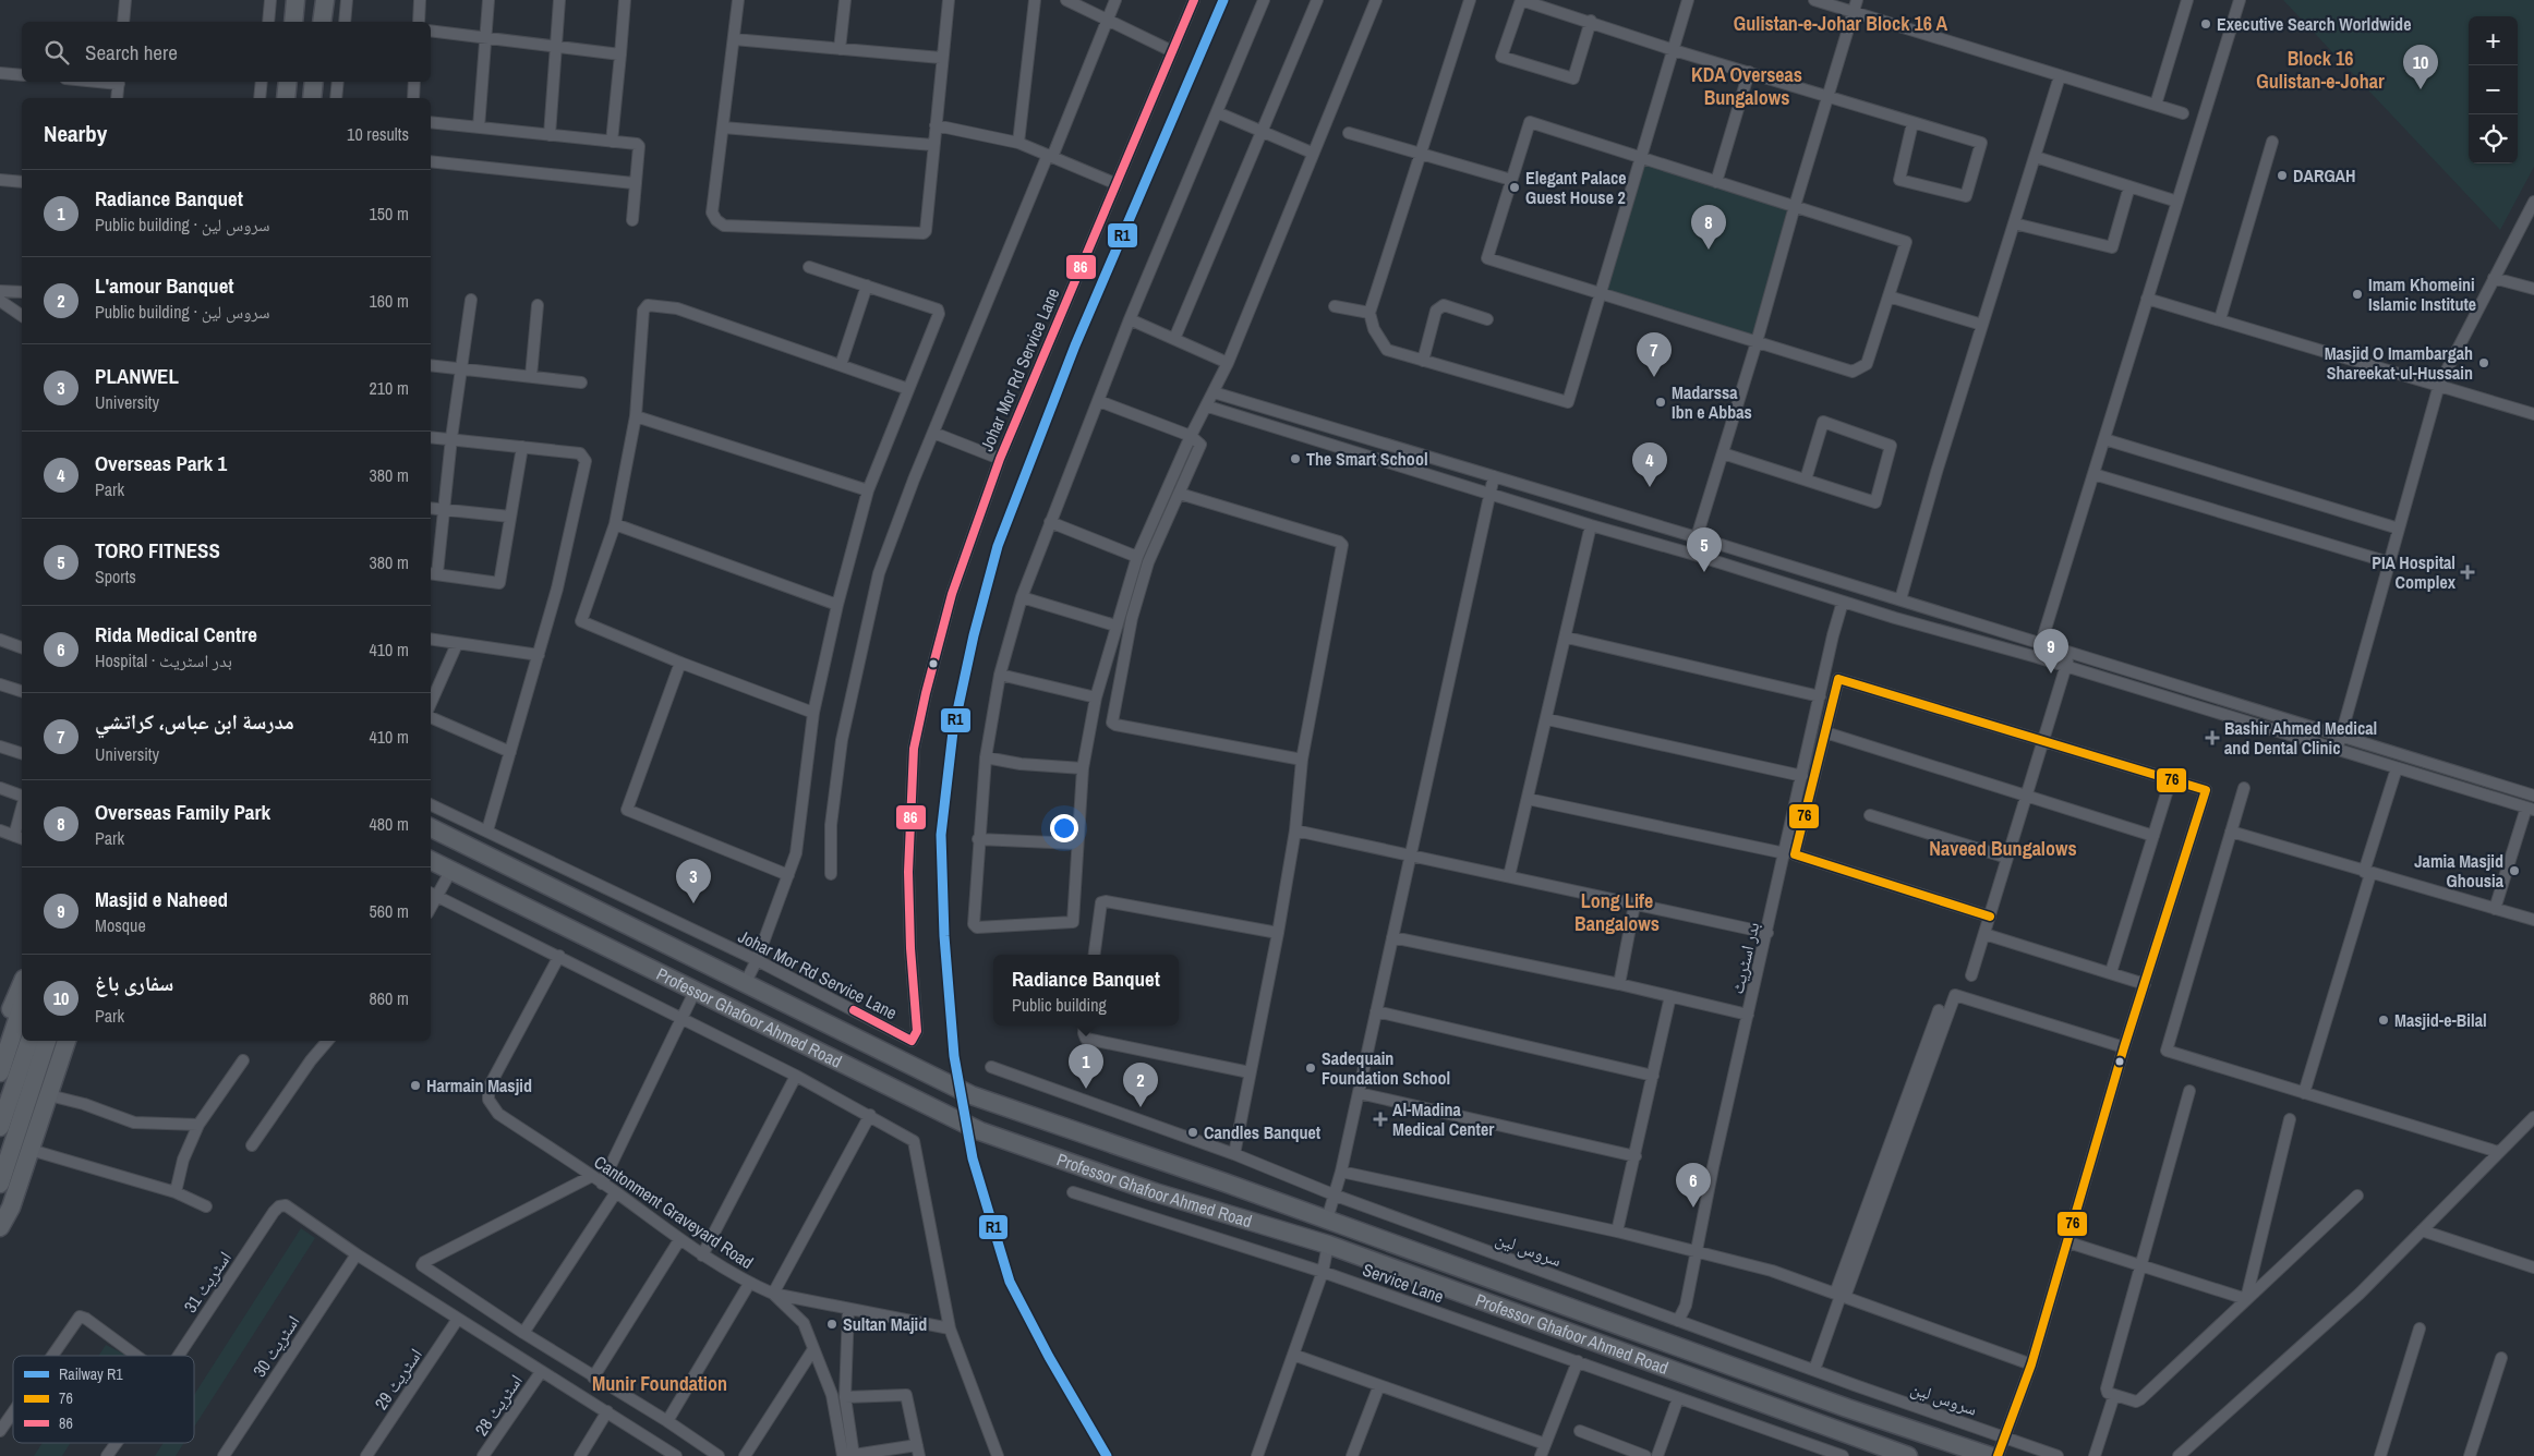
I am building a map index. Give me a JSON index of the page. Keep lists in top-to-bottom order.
{
  "streets": {
    "main road": ["Professor Ghafoor Ahmed Road"],
    "street": [
      "Johar Mor Rd Service Lane",
      "بدر اسٹریٹ",
      "Cantonment Graveyard Road",
      "سروس لین",
      "اسٹریٹ 31",
      "Service Lane",
      "اسٹریٹ 30",
      "اسٹریٹ 29",
      "اسٹریٹ 28"
    ]
  },
  "crossings": [
    ["بدر اسٹریٹ", "سروس لین"],
    ["اسٹریٹ 31", "اسٹریٹ 30"]
  ],
  "districts": [
    "Gulistan-e-Johar Block 16 A",
    "Block 16 Gulistan-e-Johar",
    "KDA Overseas Bungalows",
    "Naveed Bungalows",
    "Long Life Bangalows",
    "Munir Foundation"
  ],
  "places": {
    "other": [
      "Executive Search Worldwide",
      "DARGAH",
      "Elegant Palace Guest House 2",
      "Imam Khomeini Islamic Institute",
      "Masjid O Imambargah Shareekat-ul-Hussain",
      "Madarssa Ibn e Abbas",
      "The Smart School",
      "Jamia Masjid Ghousia",
      "Masjid-e-Bilal",
      "Sadequain Foundation School",
      "Harmain Masjid",
      "Candles Banquet",
      "Sultan Majid"
    ],
    "health": ["PIA Hospital Complex", "Bashir Ahmed Medical and Dental Clinic", "Al-Madina Medical Center"]
  },
  "lines": ["rail line R1", "transit line 86", "transit line 76"],
  "legend": ["Railway R1", "76", "86"],
  "page": {
    "map_buttons": ["+", "−"],
    "search": "Search here",
    "pins": [
      "10",
      "8",
      "7",
      "4",
      "5",
      "9",
      "3",
      "1",
      "2",
      "6"
    ],
    "heading": ["Nearby", "10 results"],
    "list": [
      {
        "mark": "1",
        "name": "Radiance Banquet",
        "note": "Public building · سروس لین",
        "value": "150 m"
      },
      {
        "mark": "2",
        "name": "L'amour Banquet",
        "note": "Public building · سروس لین",
        "value": "160 m"
      },
      {
        "mark": "3",
        "name": "PLANWEL",
        "note": "University",
        "value": "210 m"
      },
      {
        "mark": "4",
        "name": "Overseas Park 1",
        "note": "Park",
        "value": "380 m"
      },
      {
        "mark": "5",
        "name": "TORO FITNESS",
        "note": "Sports",
        "value": "380 m"
      },
      {
        "mark": "6",
        "name": "Rida Medical Centre",
        "note": "Hospital · بدر اسٹریٹ",
        "value": "410 m"
      },
      {
        "mark": "7",
        "name": "مدرسة ابن عباس، كراتشي",
        "note": "University",
        "value": "410 m"
      },
      {
        "mark": "8",
        "name": "Overseas Family Park",
        "note": "Park",
        "value": "480 m"
      },
      {
        "mark": "9",
        "name": "Masjid e Naheed",
        "note": "Mosque",
        "value": "560 m"
      },
      {
        "mark": "10",
        "name": "سفاری باغ",
        "note": "Park",
        "value": "860 m"
      }
    ],
    "popup": ["Radiance Banquet", "Public building"]
  }
}
